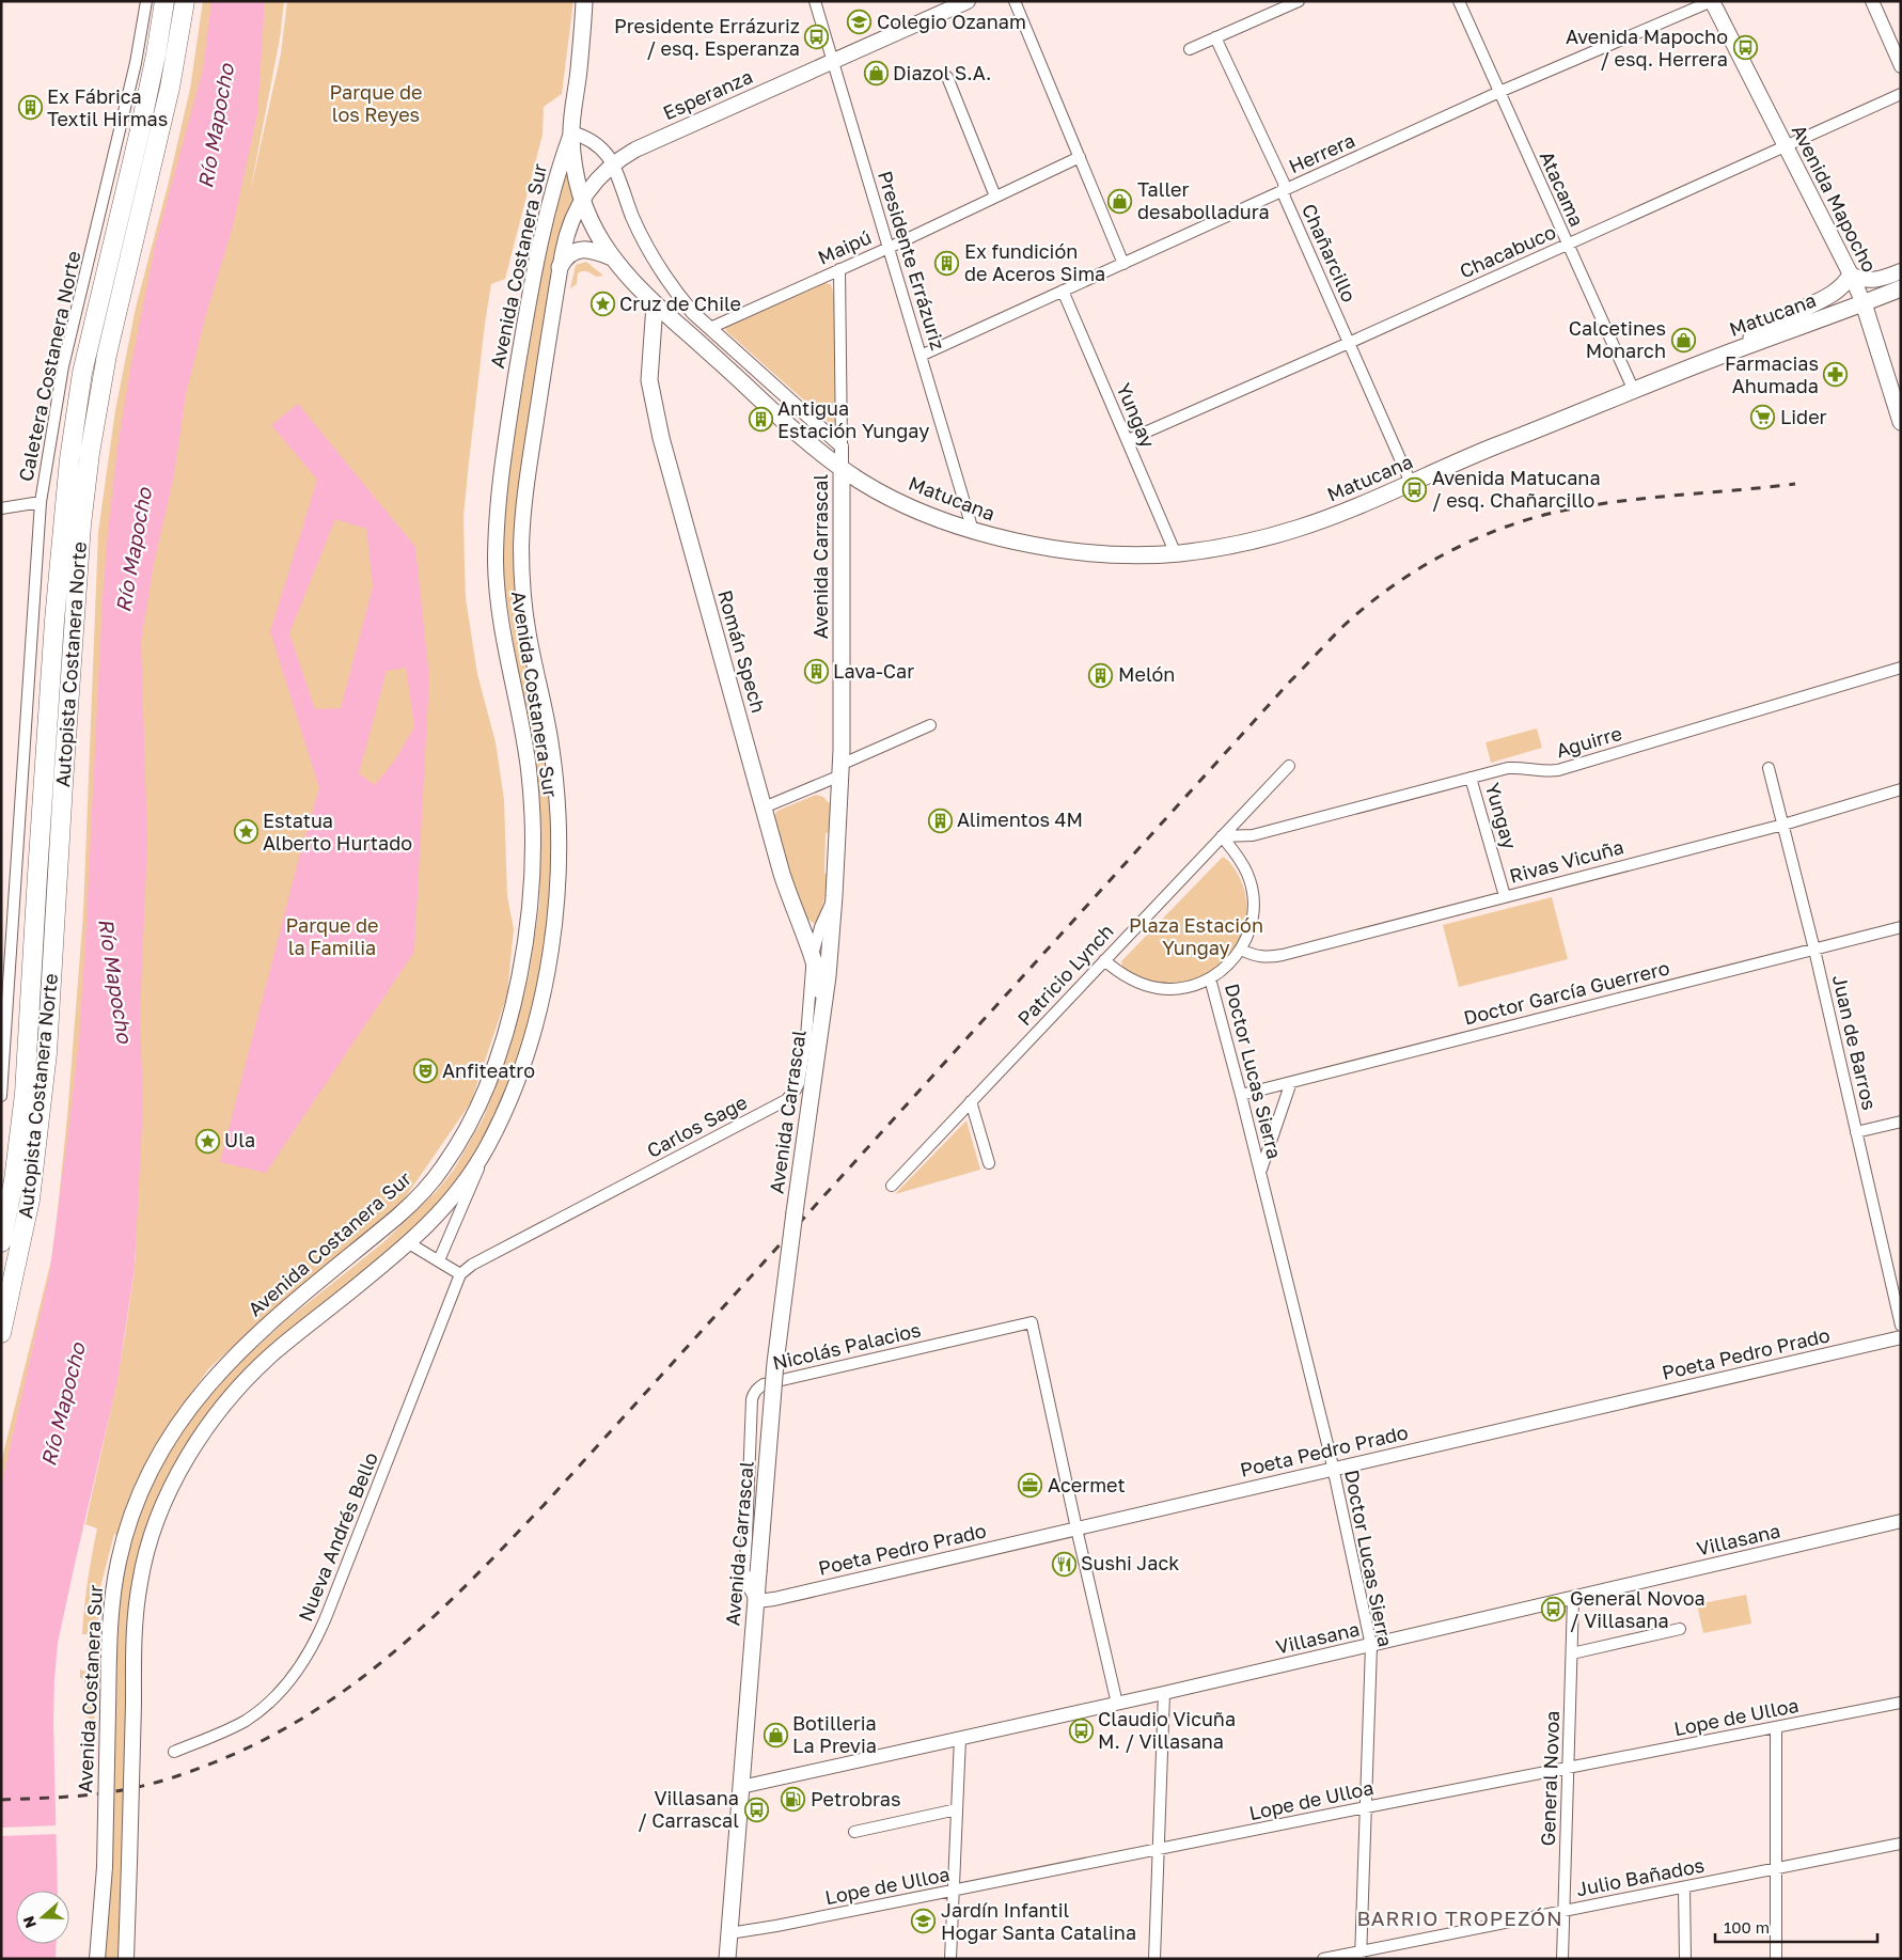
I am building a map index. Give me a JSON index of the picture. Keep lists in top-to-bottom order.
{
  "streets": {
    "highway": ["Autopista Costanera Norte"],
    "main road": [
      "Esperanza",
      "Avenida Mapocho",
      "Avenida Costanera Sur",
      "Matucana",
      "Avenida Carrascal",
      "Román Spech"
    ],
    "street": [
      "Herrera",
      "Atacama",
      "Maipú",
      "Chacabuco",
      "Chañarcillo",
      "Presidente Errázuriz",
      "Caletera Costanera Norte",
      "Yungay",
      "Aguirre",
      "Rivas Vicuña",
      "Patricio Lynch",
      "Doctor García Guerrero",
      "Juan de Barros",
      "Doctor Lucas Sierra",
      "Carlos Sage",
      "Nicolás Palacios",
      "Poeta Pedro Prado",
      "Nueva Andrés Bello",
      "Villasana",
      "Lope de Ulloa",
      "General Novoa",
      "Julio Bañados"
    ]
  },
  "crossings": [
    ["Esperanza", "Presidente Errázuriz"],
    ["Esperanza", "Avenida Costanera Sur"],
    ["Herrera", "Atacama"],
    ["Herrera", "Avenida Mapocho"],
    ["Herrera", "Chañarcillo"],
    ["Herrera", "Presidente Errázuriz"],
    ["Herrera", "Yungay"],
    ["Atacama", "Chacabuco"],
    ["Atacama", "Matucana"],
    ["Avenida Mapocho", "Chacabuco"],
    ["Avenida Mapocho", "Matucana"],
    ["Maipú", "Presidente Errázuriz"],
    ["Maipú", "Avenida Carrascal"],
    ["Chacabuco", "Chañarcillo"],
    ["Chacabuco", "Yungay"],
    ["Chañarcillo", "Matucana"],
    ["Presidente Errázuriz", "Matucana"],
    ["Avenida Costanera Sur", "Matucana"],
    ["Matucana", "Yungay"],
    ["Matucana", "Avenida Carrascal"],
    ["Matucana", "Román Spech"],
    ["Yungay", "Aguirre"],
    ["Yungay", "Rivas Vicuña"],
    ["Avenida Carrascal", "Román Spech"],
    ["Avenida Carrascal", "Carlos Sage"],
    ["Avenida Carrascal", "Nicolás Palacios"],
    ["Avenida Carrascal", "Poeta Pedro Prado"],
    ["Avenida Carrascal", "Villasana"],
    ["Avenida Carrascal", "Lope de Ulloa"],
    ["Román Spech", "Carlos Sage"],
    ["Aguirre", "Patricio Lynch"],
    ["Rivas Vicuña", "Juan de Barros"],
    ["Doctor García Guerrero", "Juan de Barros"],
    ["Doctor García Guerrero", "Doctor Lucas Sierra"],
    ["Doctor Lucas Sierra", "Poeta Pedro Prado"],
    ["Doctor Lucas Sierra", "Villasana"],
    ["Doctor Lucas Sierra", "Lope de Ulloa"],
    ["Doctor Lucas Sierra", "Julio Bañados"],
    ["Carlos Sage", "Nueva Andrés Bello"],
    ["Nicolás Palacios", "Poeta Pedro Prado"],
    ["Villasana", "General Novoa"],
    ["Lope de Ulloa", "General Novoa"],
    ["General Novoa", "Julio Bañados"]
  ],
  "districts": ["BARRIO TROPEZÓN"],
  "water": ["Río Mapocho"],
  "parks": ["Parque de los Reyes", "Parque de la Familia", "Plaza Estación Yungay"],
  "places": {
    "school or university": ["Colegio Ozanam", "Jardín Infantil Hogar Santa Catalina"],
    "bus stop": [
      "Presidente Errázuriz / esq. Esperanza",
      "Avenida Mapocho / esq. Herrera",
      "Avenida Matucana / esq. Chañarcillo",
      "General Novoa / Villasana",
      "Claudio Vicuña M. / Villasana",
      "Villasana / Carrascal"
    ],
    "shop": [
      "Diazol S.A.",
      "Taller desabolladura",
      "Calcetines Monarch",
      "Botilleria La Previa"
    ],
    "building": [
      "Ex Fábrica Textil Hirmas",
      "Ex fundición de Aceros Sima",
      "Antigua Estación Yungay",
      "Lava-Car",
      "Melón",
      "Alimentos 4M"
    ],
    "place": ["Cruz de Chile", "Estatua Alberto Hurtado", "Ula"],
    "pharmacy": ["Farmacias Ahumada"],
    "supermarket": ["Lider"],
    "theatre": ["Anfiteatro"],
    "office": ["Acermet"],
    "restaurant": ["Sushi Jack"],
    "fuel station": ["Petrobras"]
  },
  "scale_bar": "100 m",
  "north": "left"
}
